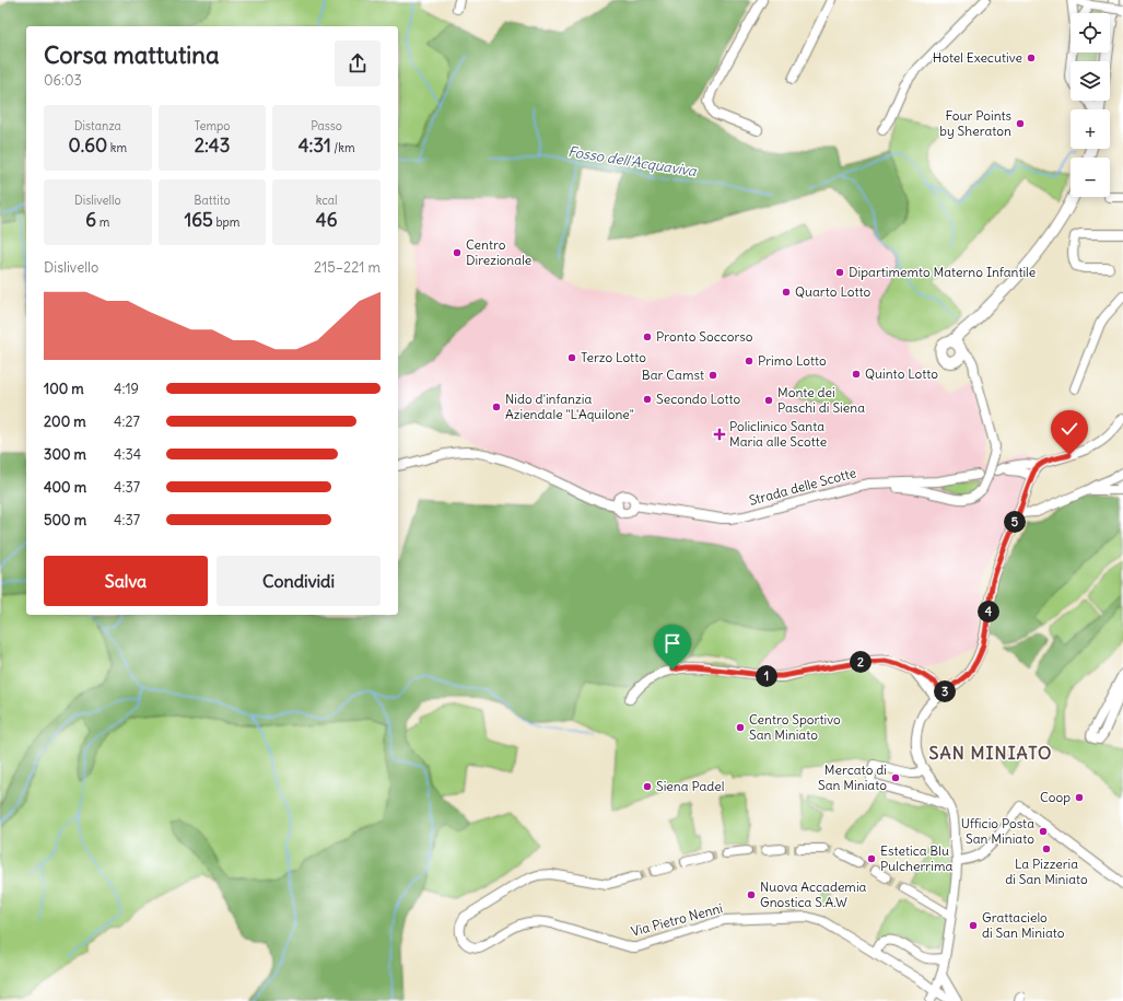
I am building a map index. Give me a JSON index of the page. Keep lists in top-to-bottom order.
{
  "streets": {
    "street": ["Strada delle Scotte", "Via Pietro Nenni"]
  },
  "districts": ["SAN MINIATO"],
  "water": ["Fosso dell'Acquaviva"],
  "places": {
    "other": [
      "Hotel Executive",
      "Four Points by Sheraton",
      "Centro Direzionale",
      "Dipartimemto Materno Infantile",
      "Quarto Lotto",
      "Pronto Soccorso",
      "Terzo Lotto",
      "Primo Lotto",
      "Quinto Lotto",
      "Bar Camst",
      "Secondo Lotto",
      "Monte dei Paschi di Siena",
      "Nido d'infanzia Aziendale \"L'Aquilone\"",
      "Centro Sportivo San Miniato",
      "Mercato di San Miniato",
      "Siena Padel",
      "Coop",
      "Ufficio Posta San Miniato",
      "La Pizzeria di San Miniato",
      "Estetica Blu Pulcherrima",
      "Nuova Accademia Gnostica S.A.W",
      "Grattacielo di San Miniato"
    ],
    "health": ["Policlinico Santa Maria alle Scotte"]
  },
  "page": {
    "map_buttons": ["+", "−"],
    "heading": ["Corsa mattutina", "06:03"],
    "stats": [
      ["Distanza", "0.60 km"],
      ["Tempo", "2:43"],
      ["Passo", "4:31 /km"],
      ["Dislivello", "6 m"],
      ["Battito", "165 bpm"],
      ["kcal", "46"]
    ],
    "chart": ["Dislivello", "215–221 m"],
    "list": [
      {
        "name": "100 m",
        "note": "4:19"
      },
      {
        "name": "200 m",
        "note": "4:27"
      },
      {
        "name": "300 m",
        "note": "4:34"
      },
      {
        "name": "400 m",
        "note": "4:37"
      },
      {
        "name": "500 m",
        "note": "4:37"
      }
    ],
    "pins": [
      "5",
      "4",
      "2",
      "1",
      "3"
    ],
    "buttons": ["Salva", "Condividi"]
  }
}
